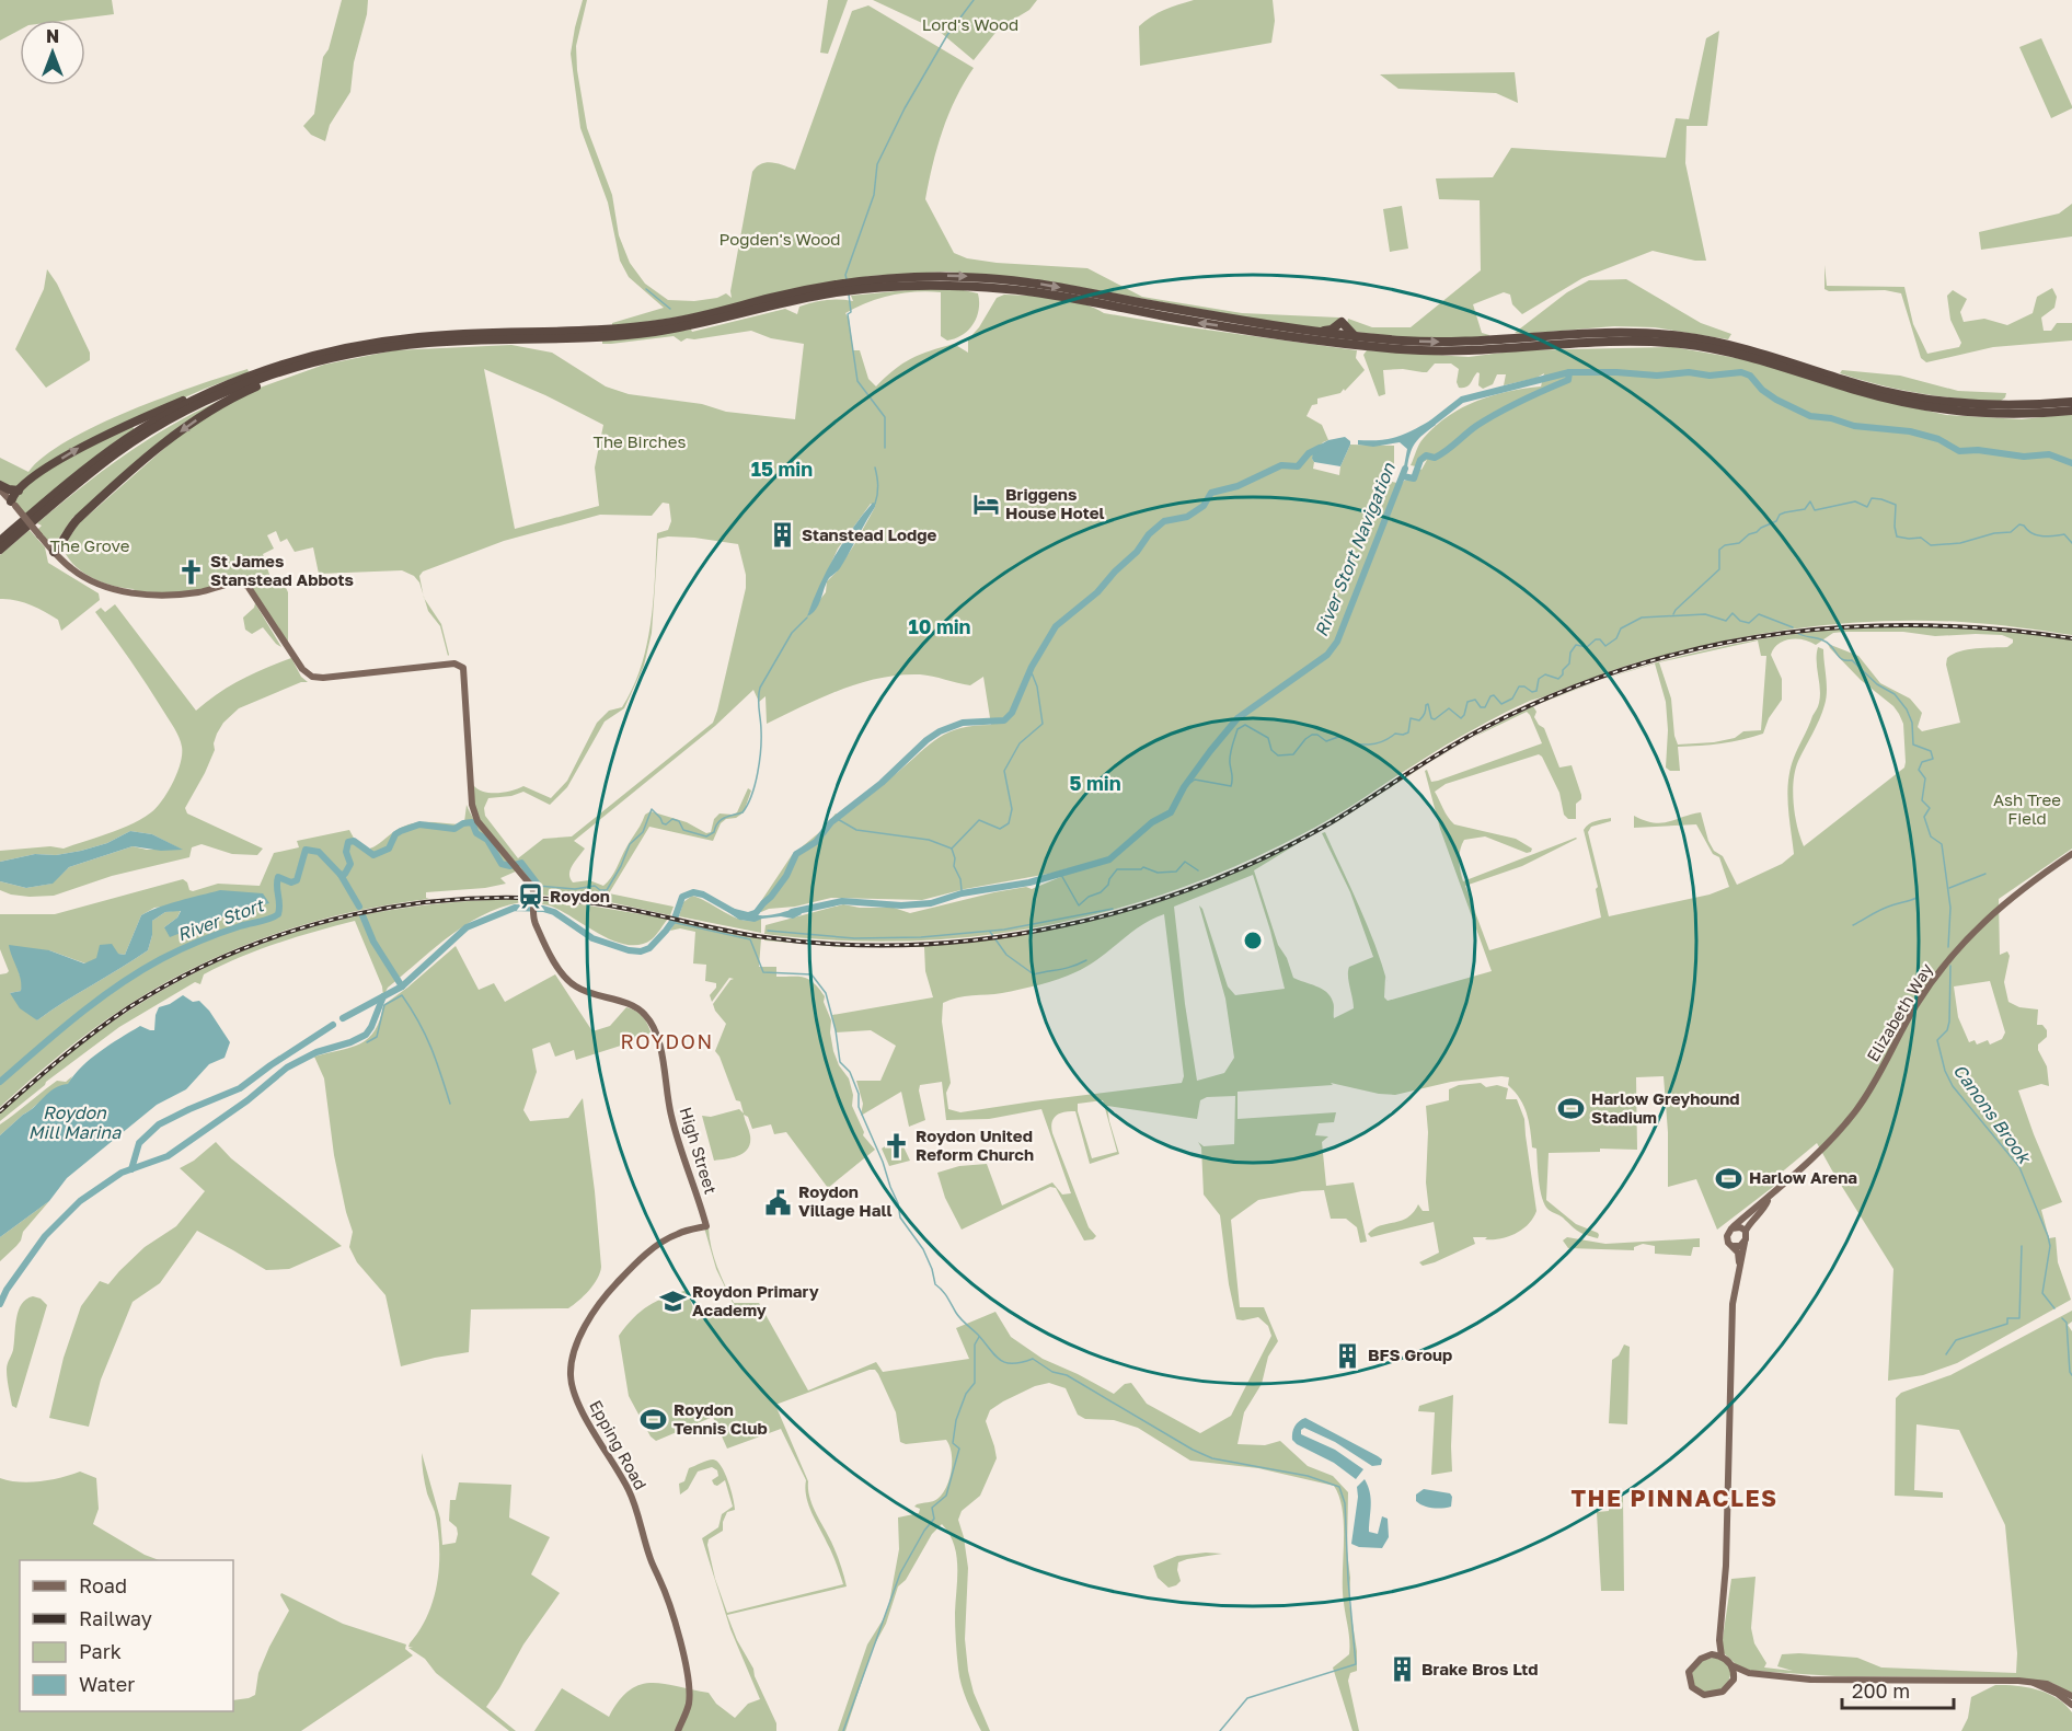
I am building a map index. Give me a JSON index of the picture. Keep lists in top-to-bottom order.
{
  "streets": {
    "main road": ["Elizabeth Way", "High Street", "Epping Road"]
  },
  "crossings": [
    ["High Street", "Epping Road"]
  ],
  "districts": ["ROYDON", "THE PINNACLES"],
  "water": [
    "River Stort Navigation",
    "River Stort",
    "Roydon Mill Marina",
    "Canons Brook"
  ],
  "parks": [
    "Lord's Wood",
    "Pogden's Wood",
    "The Birches",
    "The Grove",
    "Ash Tree Field"
  ],
  "places": {
    "hotel": ["Briggens House Hotel"],
    "building": ["Stanstead Lodge", "BFS Group", "Brake Bros Ltd"],
    "church": ["St James Stanstead Abbots", "Roydon United Reform Church"],
    "station": ["Roydon"],
    "sports": ["Harlow Greyhound Stadium", "Harlow Arena", "Roydon Tennis Club"],
    "public building": ["Roydon Village Hall"],
    "school or university": ["Roydon Primary Academy"]
  },
  "legend": [
    "Road",
    "Railway",
    "Park",
    "Water"
  ],
  "scale_bar": "200 m",
  "north": "top",
  "rings": ["15 min", "10 min", "5 min"]
}
